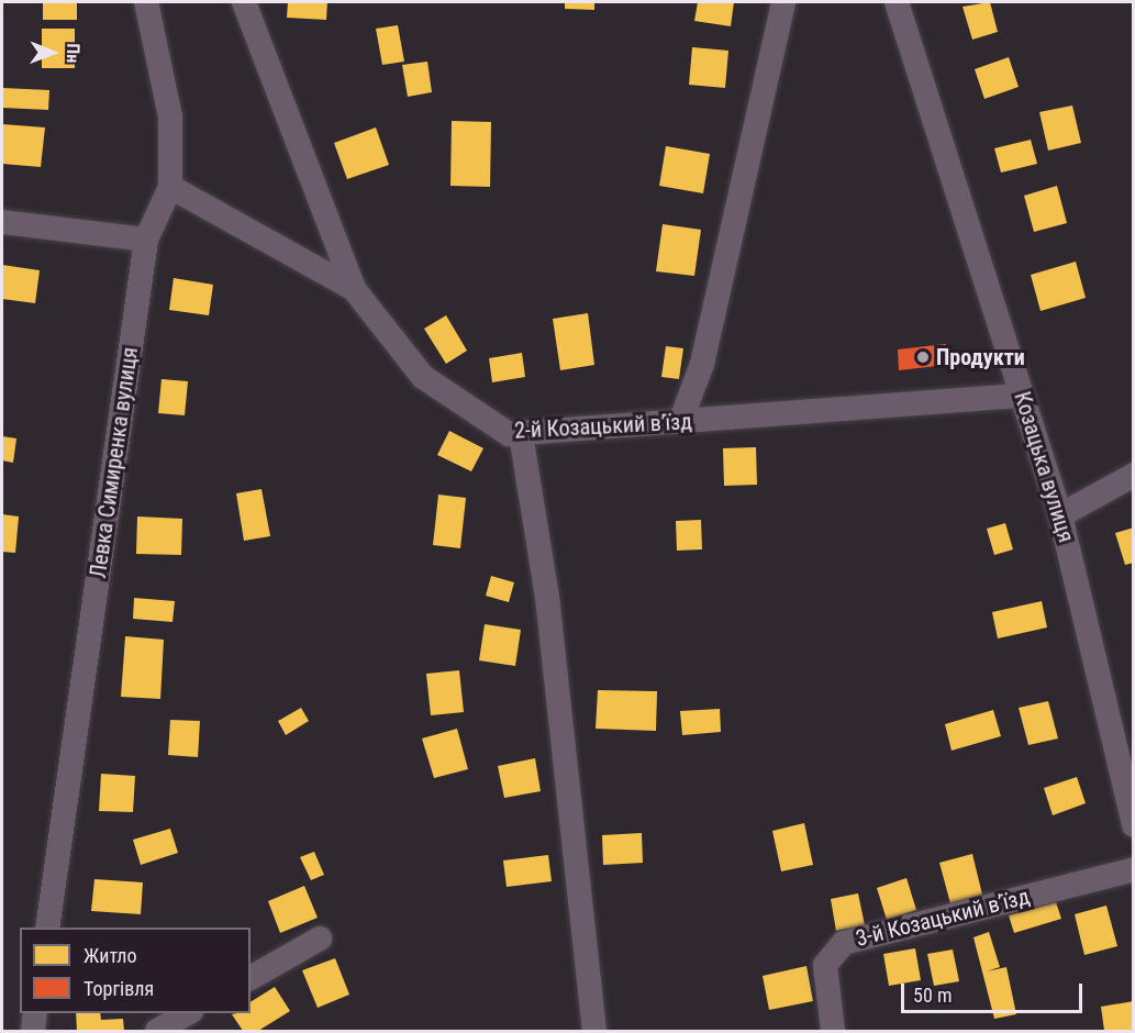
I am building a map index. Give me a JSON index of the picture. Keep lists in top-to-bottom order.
{
  "streets": {
    "street": [
      "2-й Козацький в’їзд",
      "Левка Симиренка вулиця",
      "Козацька вулиця",
      "3-й Козацький в’їзд"
    ]
  },
  "crossings": [
    ["2-й Козацький в’їзд", "Козацька вулиця"]
  ],
  "places": ["Продукти"],
  "legend": ["Житло", "Торгівля"],
  "scale_bar": "50 m",
  "north": "right"
}
